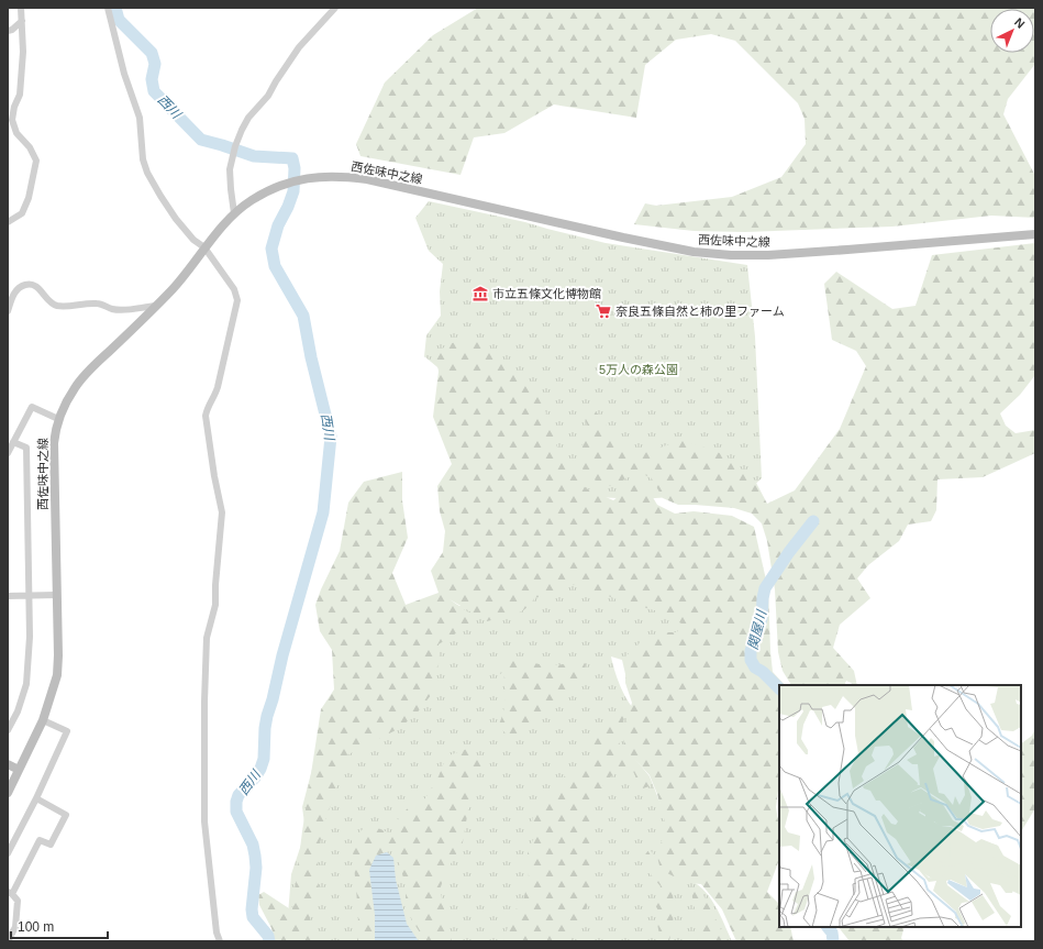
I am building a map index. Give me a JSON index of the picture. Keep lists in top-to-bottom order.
{
  "streets": {
    "main road": ["西佐味中之線"]
  },
  "water": ["西川", "関屋川"],
  "parks": ["5万人の森公園"],
  "places": {
    "museum": ["市立五條文化博物館"],
    "supermarket": ["奈良五條自然と柿の里ファーム"]
  },
  "scale_bar": "100 m",
  "north": "top right"
}
